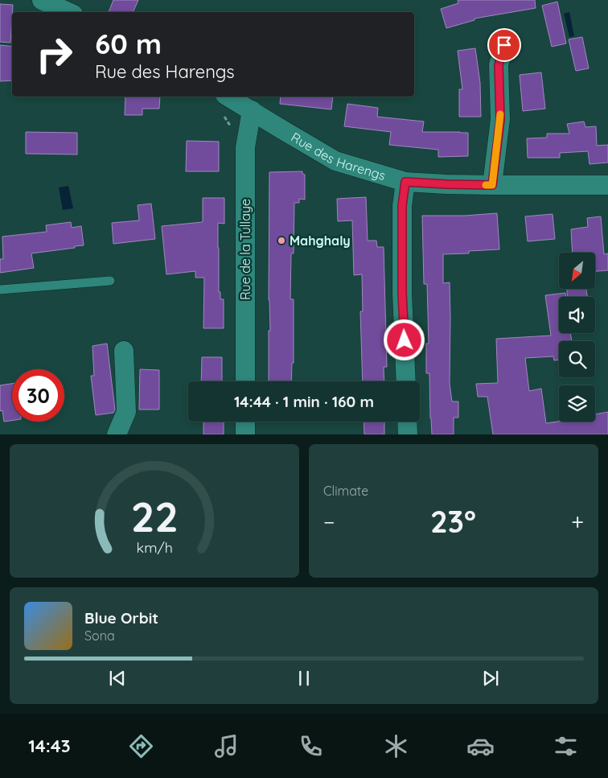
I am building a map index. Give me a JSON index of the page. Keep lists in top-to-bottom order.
{
  "streets": {
    "street": ["Rue des Harengs", "Rue de la Tullaye"]
  },
  "crossings": [
    ["Rue des Harengs", "Rue de la Tullaye"]
  ],
  "places": ["Mahghaly"],
  "north": "bottom left",
  "page": {
    "turn": ["60 m", "Rue des Harengs"],
    "limit": "30",
    "trip": "14:44 · 1 min · 160 m",
    "tile": "Climate",
    "heat": ["−", "23°", "+"],
    "song": ["Blue Orbit", "Sona"],
    "tabs": "14:43",
    "gauge": ["22", "km/h"]
  }
}
